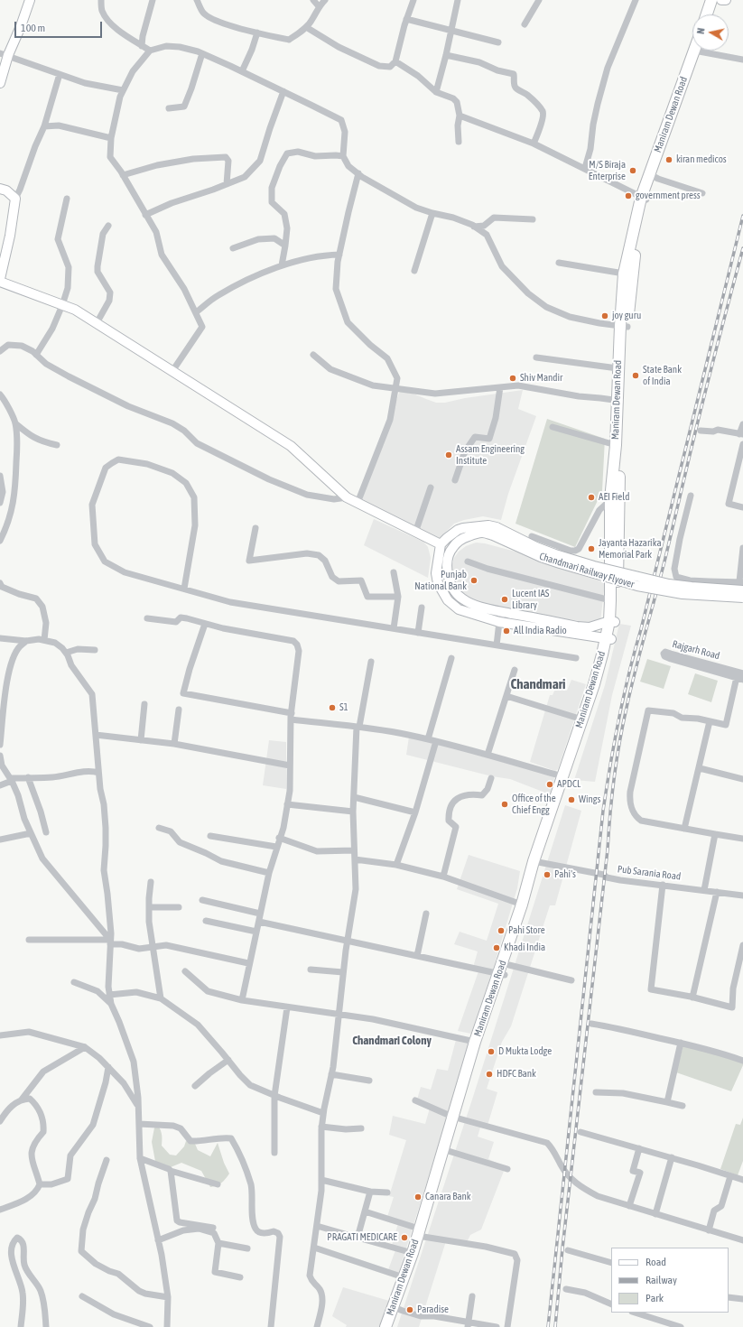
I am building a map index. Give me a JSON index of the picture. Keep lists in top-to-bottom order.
{
  "streets": {
    "main road": ["Maniram Dewan Road", "Chandmari Railway Flyover"],
    "street": ["Rajgarh Road", "Pub Sarania Road"]
  },
  "crossings": [
    ["Maniram Dewan Road", "Chandmari Railway Flyover"],
    ["Maniram Dewan Road", "Pub Sarania Road"]
  ],
  "districts": ["Chandmari", "Chandmari Colony"],
  "places": [
    "kiran medicos",
    "M/S Biraja Enterprise",
    "government press",
    "joy guru",
    "State Bank of India",
    "Shiv Mandir",
    "Assam Engineering Institute",
    "AEI Field",
    "Jayanta Hazarika Memorial Park",
    "Punjab National Bank",
    "Lucent IAS Library",
    "All India Radio",
    "S1",
    "APDCL",
    "Wings",
    "Office of the Chief Engg",
    "Pahi's",
    "Pahi Store",
    "Khadi India",
    "D Mukta Lodge",
    "HDFC Bank",
    "Canara Bank",
    "PRAGATI MEDICARE",
    "Paradise"
  ],
  "legend": ["Road", "Railway", "Park"],
  "scale_bar": "100 m",
  "north": "left"
}
